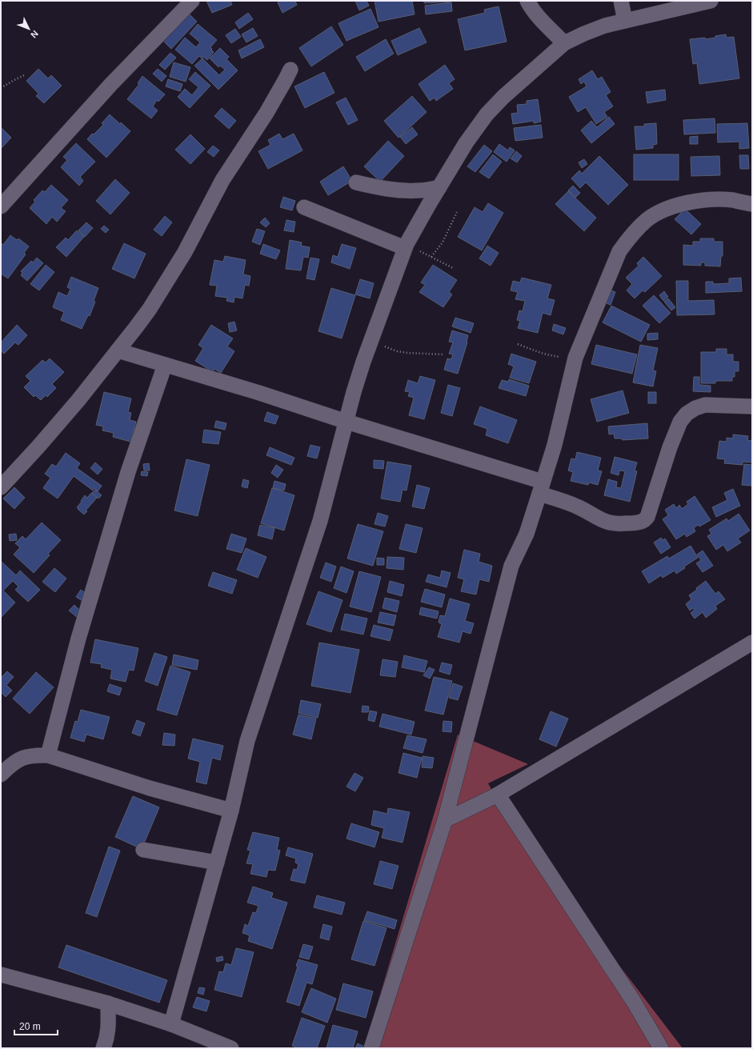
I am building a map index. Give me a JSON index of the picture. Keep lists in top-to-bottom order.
{
  "scale_bar": "20 m",
  "north": "bottom right"
}
